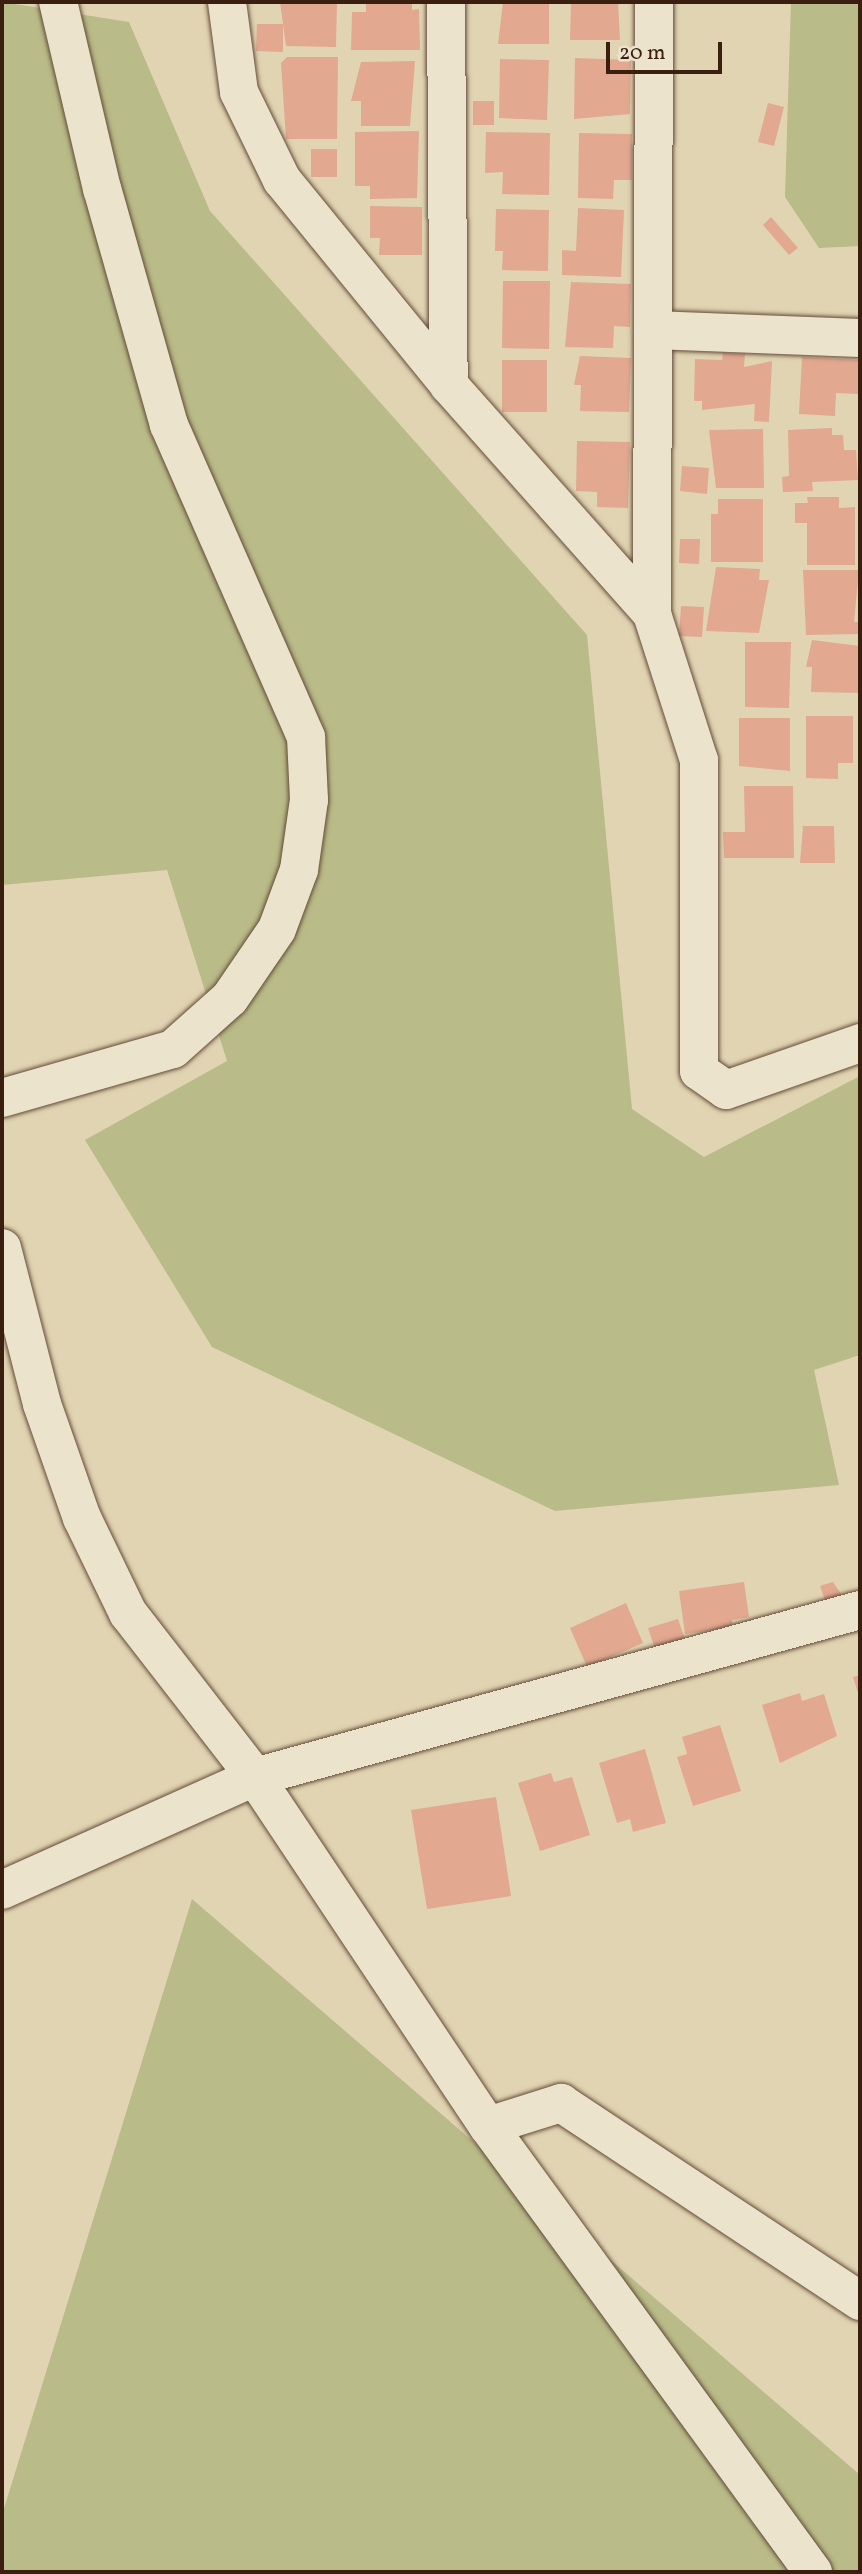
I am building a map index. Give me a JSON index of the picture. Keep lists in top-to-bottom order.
{
  "scale_bar": "20 m"
}
